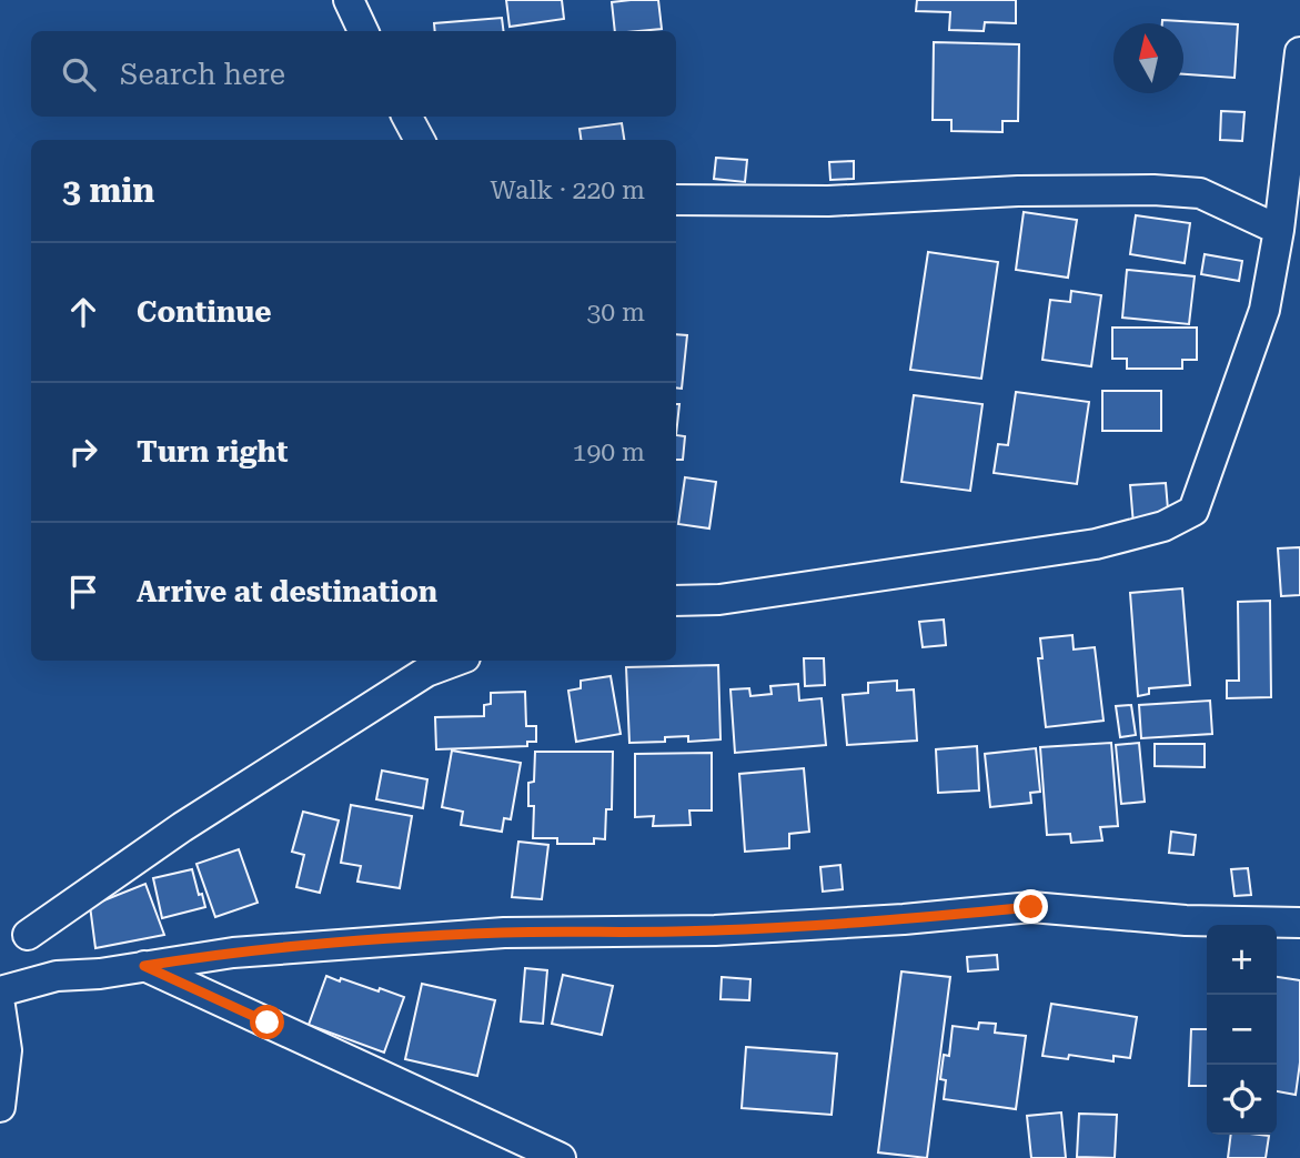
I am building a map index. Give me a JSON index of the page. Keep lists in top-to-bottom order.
{
  "north": "top",
  "page": {
    "search": "Search here",
    "heading": ["3 min", "Walk · 220 m"],
    "list": [
      ["Continue", "30 m"],
      ["Turn right", "190 m"],
      "Arrive at destination"
    ],
    "map_buttons": ["+", "−"]
  }
}
